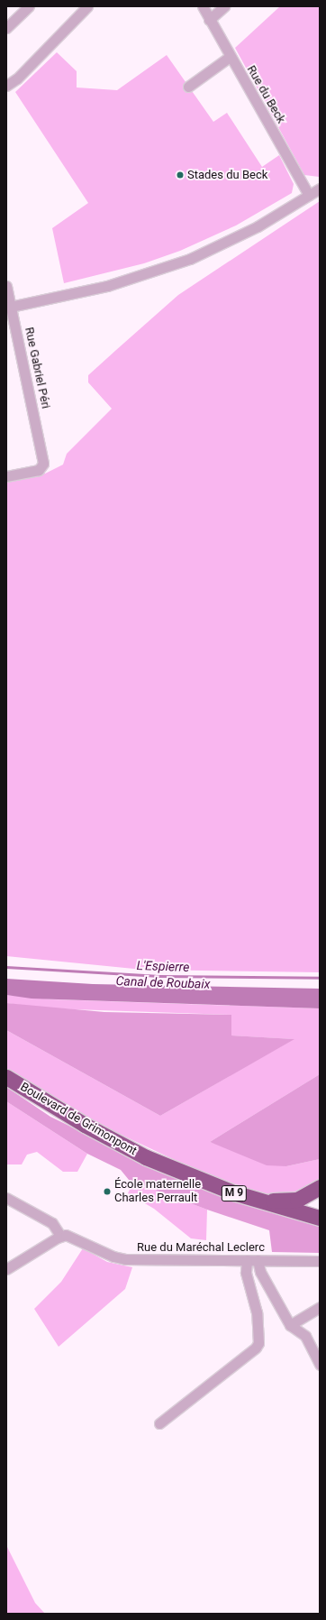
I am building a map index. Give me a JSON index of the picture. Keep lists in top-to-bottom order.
{
  "streets": {
    "highway": ["Boulevard de Grimonpont", "M 9"],
    "street": ["Rue du Beck", "Rue Gabriel Péri", "Rue du Maréchal Leclerc"]
  },
  "crossings": [
    ["Boulevard de Grimonpont", "M 9"]
  ],
  "water": ["L'Espierre", "Canal de Roubaix"],
  "places": ["Stades du Beck", "École maternelle Charles Perrault"]
}
